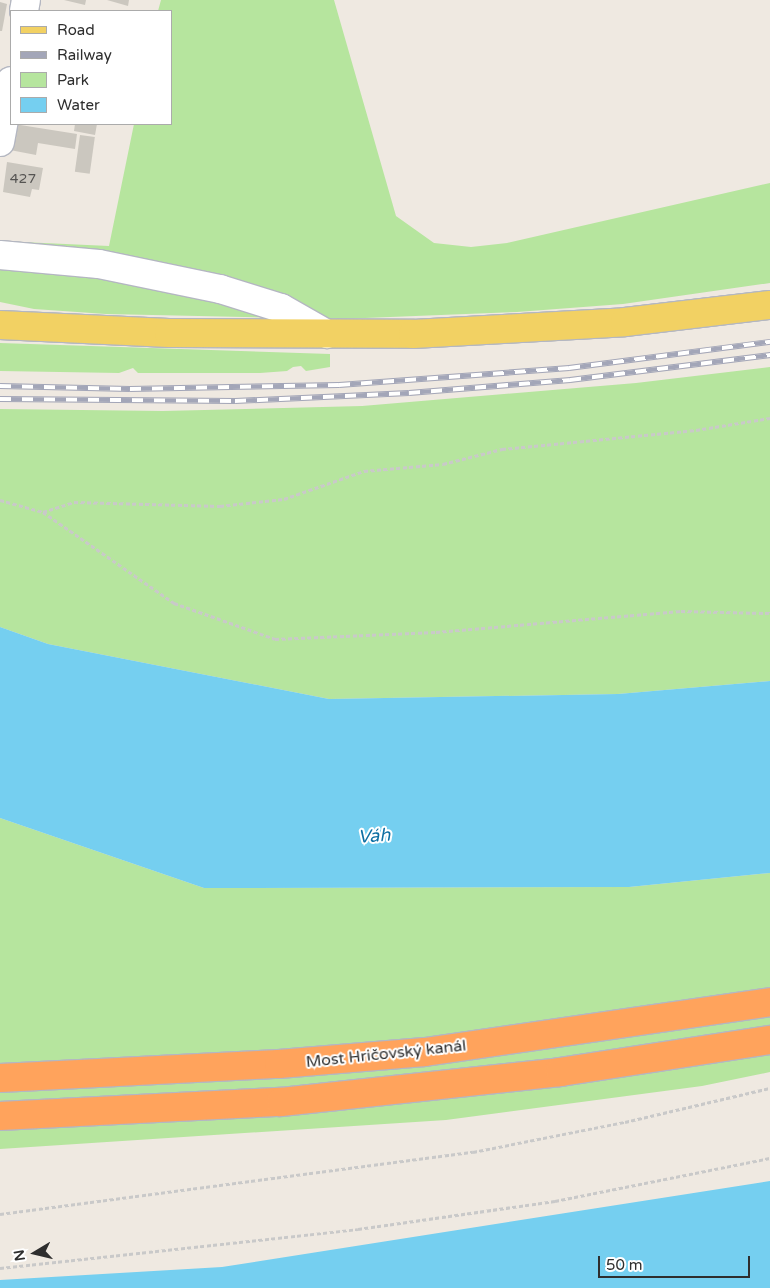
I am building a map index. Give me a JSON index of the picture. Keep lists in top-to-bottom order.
{
  "streets": {
    "highway": ["Most Hričovský kanál"]
  },
  "water": ["Váh"],
  "house_numbers": ["427"],
  "legend": [
    "Road",
    "Railway",
    "Park",
    "Water"
  ],
  "scale_bar": "50 m",
  "north": "left"
}
